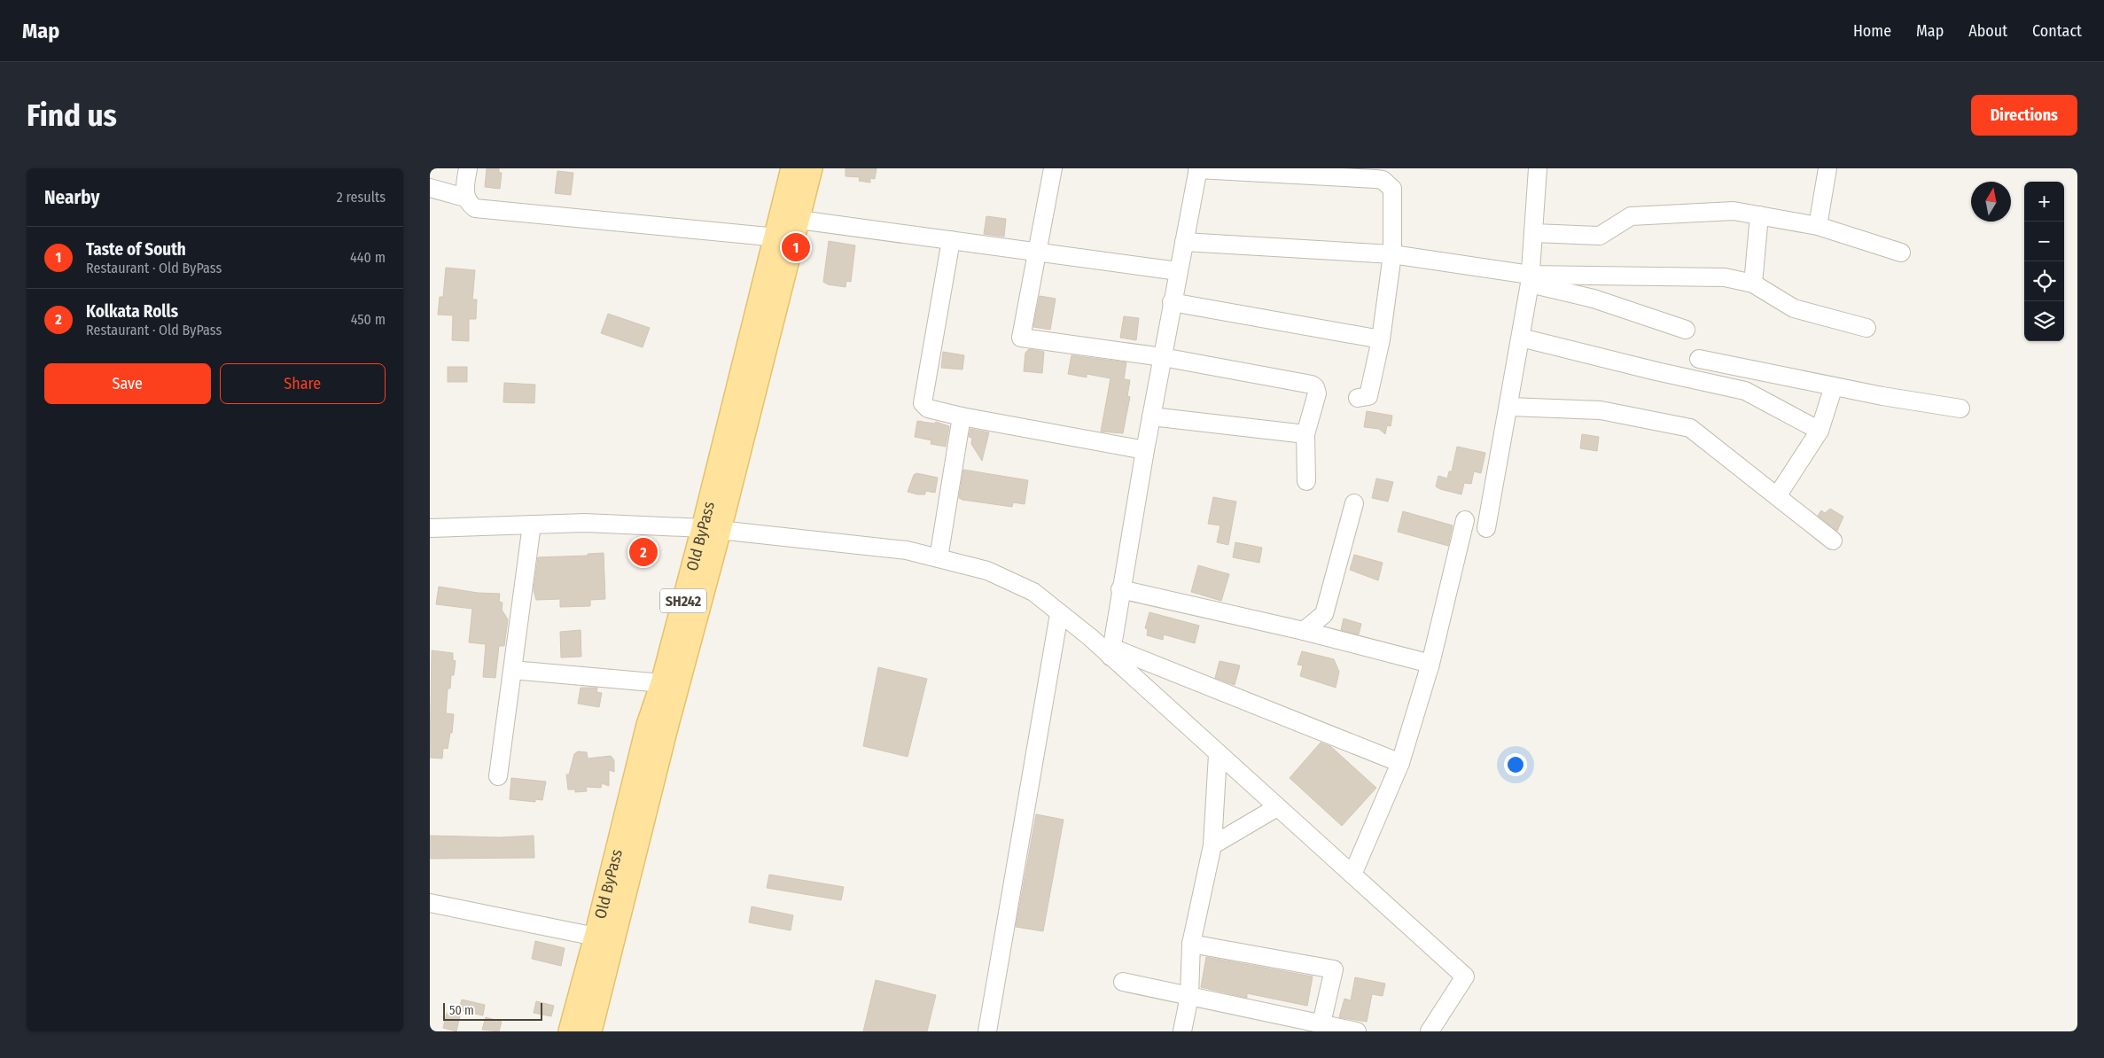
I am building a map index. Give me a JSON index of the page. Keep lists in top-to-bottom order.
{
  "streets": {
    "main road": ["Old ByPass", "SH242"]
  },
  "scale_bar": "50 m",
  "north": "top",
  "page": {
    "header": "Map",
    "nav": [
      "Home",
      "Map",
      "About",
      "Contact"
    ],
    "buttons": [
      "Directions",
      ["Save", "Share"]
    ],
    "title": "Find us",
    "heading": ["Nearby", "2 results"],
    "map_buttons": ["+", "−"],
    "list": [
      {
        "mark": "1",
        "name": "Taste of South",
        "note": "Restaurant · Old ByPass",
        "value": "440 m"
      },
      {
        "mark": "2",
        "name": "Kolkata Rolls",
        "note": "Restaurant · Old ByPass",
        "value": "450 m"
      }
    ],
    "pins": ["1", "2"],
    "scale": "50 m"
  }
}
